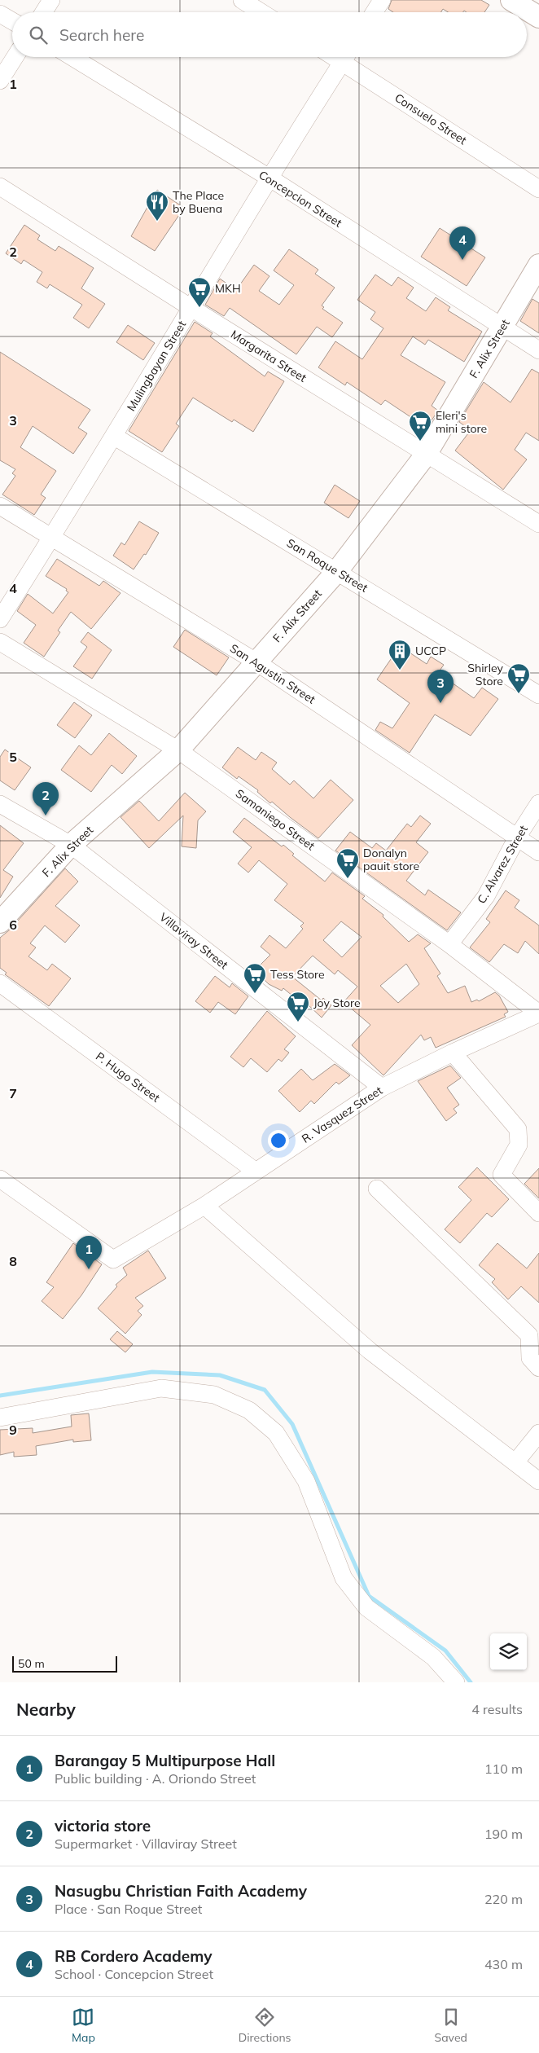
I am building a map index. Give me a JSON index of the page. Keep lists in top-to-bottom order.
{
  "streets": {
    "main road": ["F. Alix Street"],
    "street": [
      "Consuelo Street",
      "Concepcion Street",
      "Margarita Street",
      "Mulingbayan Street",
      "San Roque Street",
      "San Agustin Street",
      "Samaniego Street",
      "C. Alvarez Street",
      "Villaviray Street",
      "P. Hugo Street",
      "R. Vasquez Street"
    ]
  },
  "crossings": [
    ["Concepcion Street", "F. Alix Street"],
    ["Concepcion Street", "Mulingbayan Street"],
    ["F. Alix Street", "Margarita Street"],
    ["F. Alix Street", "San Roque Street"],
    ["F. Alix Street", "San Agustin Street"],
    ["F. Alix Street", "Samaniego Street"],
    ["F. Alix Street", "Villaviray Street"],
    ["Margarita Street", "Mulingbayan Street"],
    ["Mulingbayan Street", "San Roque Street"],
    ["Mulingbayan Street", "San Agustin Street"],
    ["San Agustin Street", "C. Alvarez Street"],
    ["Samaniego Street", "C. Alvarez Street"],
    ["Samaniego Street", "R. Vasquez Street"],
    ["Villaviray Street", "R. Vasquez Street"],
    ["P. Hugo Street", "R. Vasquez Street"]
  ],
  "places": {
    "restaurant": ["The Place by Buena"],
    "supermarket": [
      "MKH",
      "Eleri's mini store",
      "Shirley Store",
      "Donalyn pauit store",
      "Tess Store",
      "Joy Store"
    ],
    "building": ["UCCP"]
  },
  "scale_bar": "50 m",
  "page": {
    "search": "Search here",
    "pins": [
      "4",
      "3",
      "2",
      "1"
    ],
    "scale": "50 m",
    "heading": ["Nearby", "4 results"],
    "list": [
      {
        "mark": "1",
        "name": "Barangay 5 Multipurpose Hall",
        "note": "Public building · A. Oriondo Street",
        "value": "110 m"
      },
      {
        "mark": "2",
        "name": "victoria store",
        "note": "Supermarket · Villaviray Street",
        "value": "190 m"
      },
      {
        "mark": "3",
        "name": "Nasugbu Christian Faith Academy",
        "note": "Place · San Roque Street",
        "value": "220 m"
      },
      {
        "mark": "4",
        "name": "RB Cordero Academy",
        "note": "School · Concepcion Street",
        "value": "430 m"
      }
    ],
    "nav": ["Map", "Directions", "Saved"]
  },
  "grid": {
    "rows": [
      "1",
      "2",
      "3",
      "4",
      "5",
      "6",
      "7",
      "8",
      "9"
    ]
  }
}
